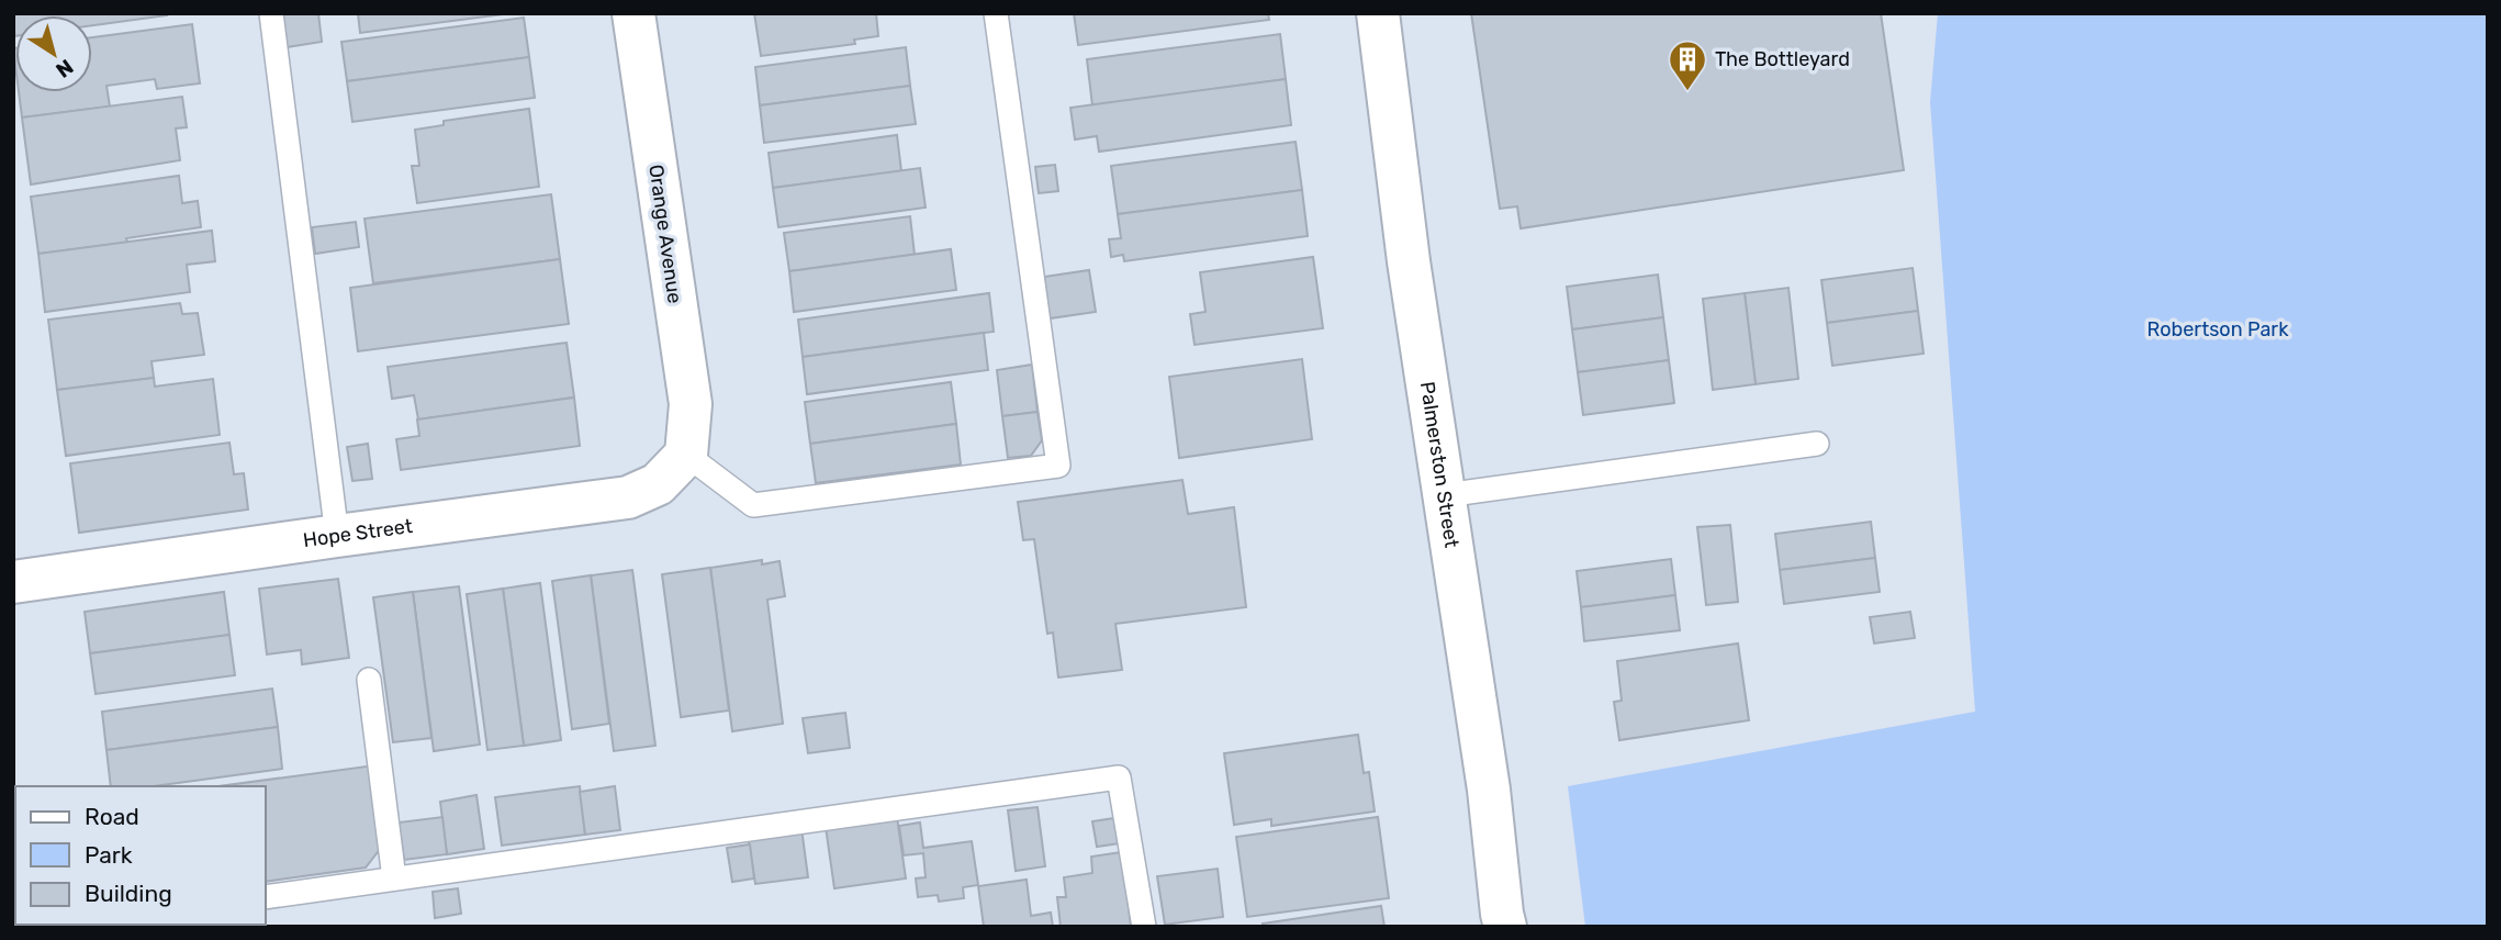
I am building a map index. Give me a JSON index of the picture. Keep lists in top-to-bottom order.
{
  "streets": {
    "street": ["Orange Avenue", "Palmerston Street", "Hope Street"]
  },
  "crossings": [
    ["Orange Avenue", "Hope Street"]
  ],
  "parks": ["Robertson Park"],
  "places": {
    "building": ["The Bottleyard"]
  },
  "legend": ["Road", "Park", "Building"],
  "north": "bottom right"
}
